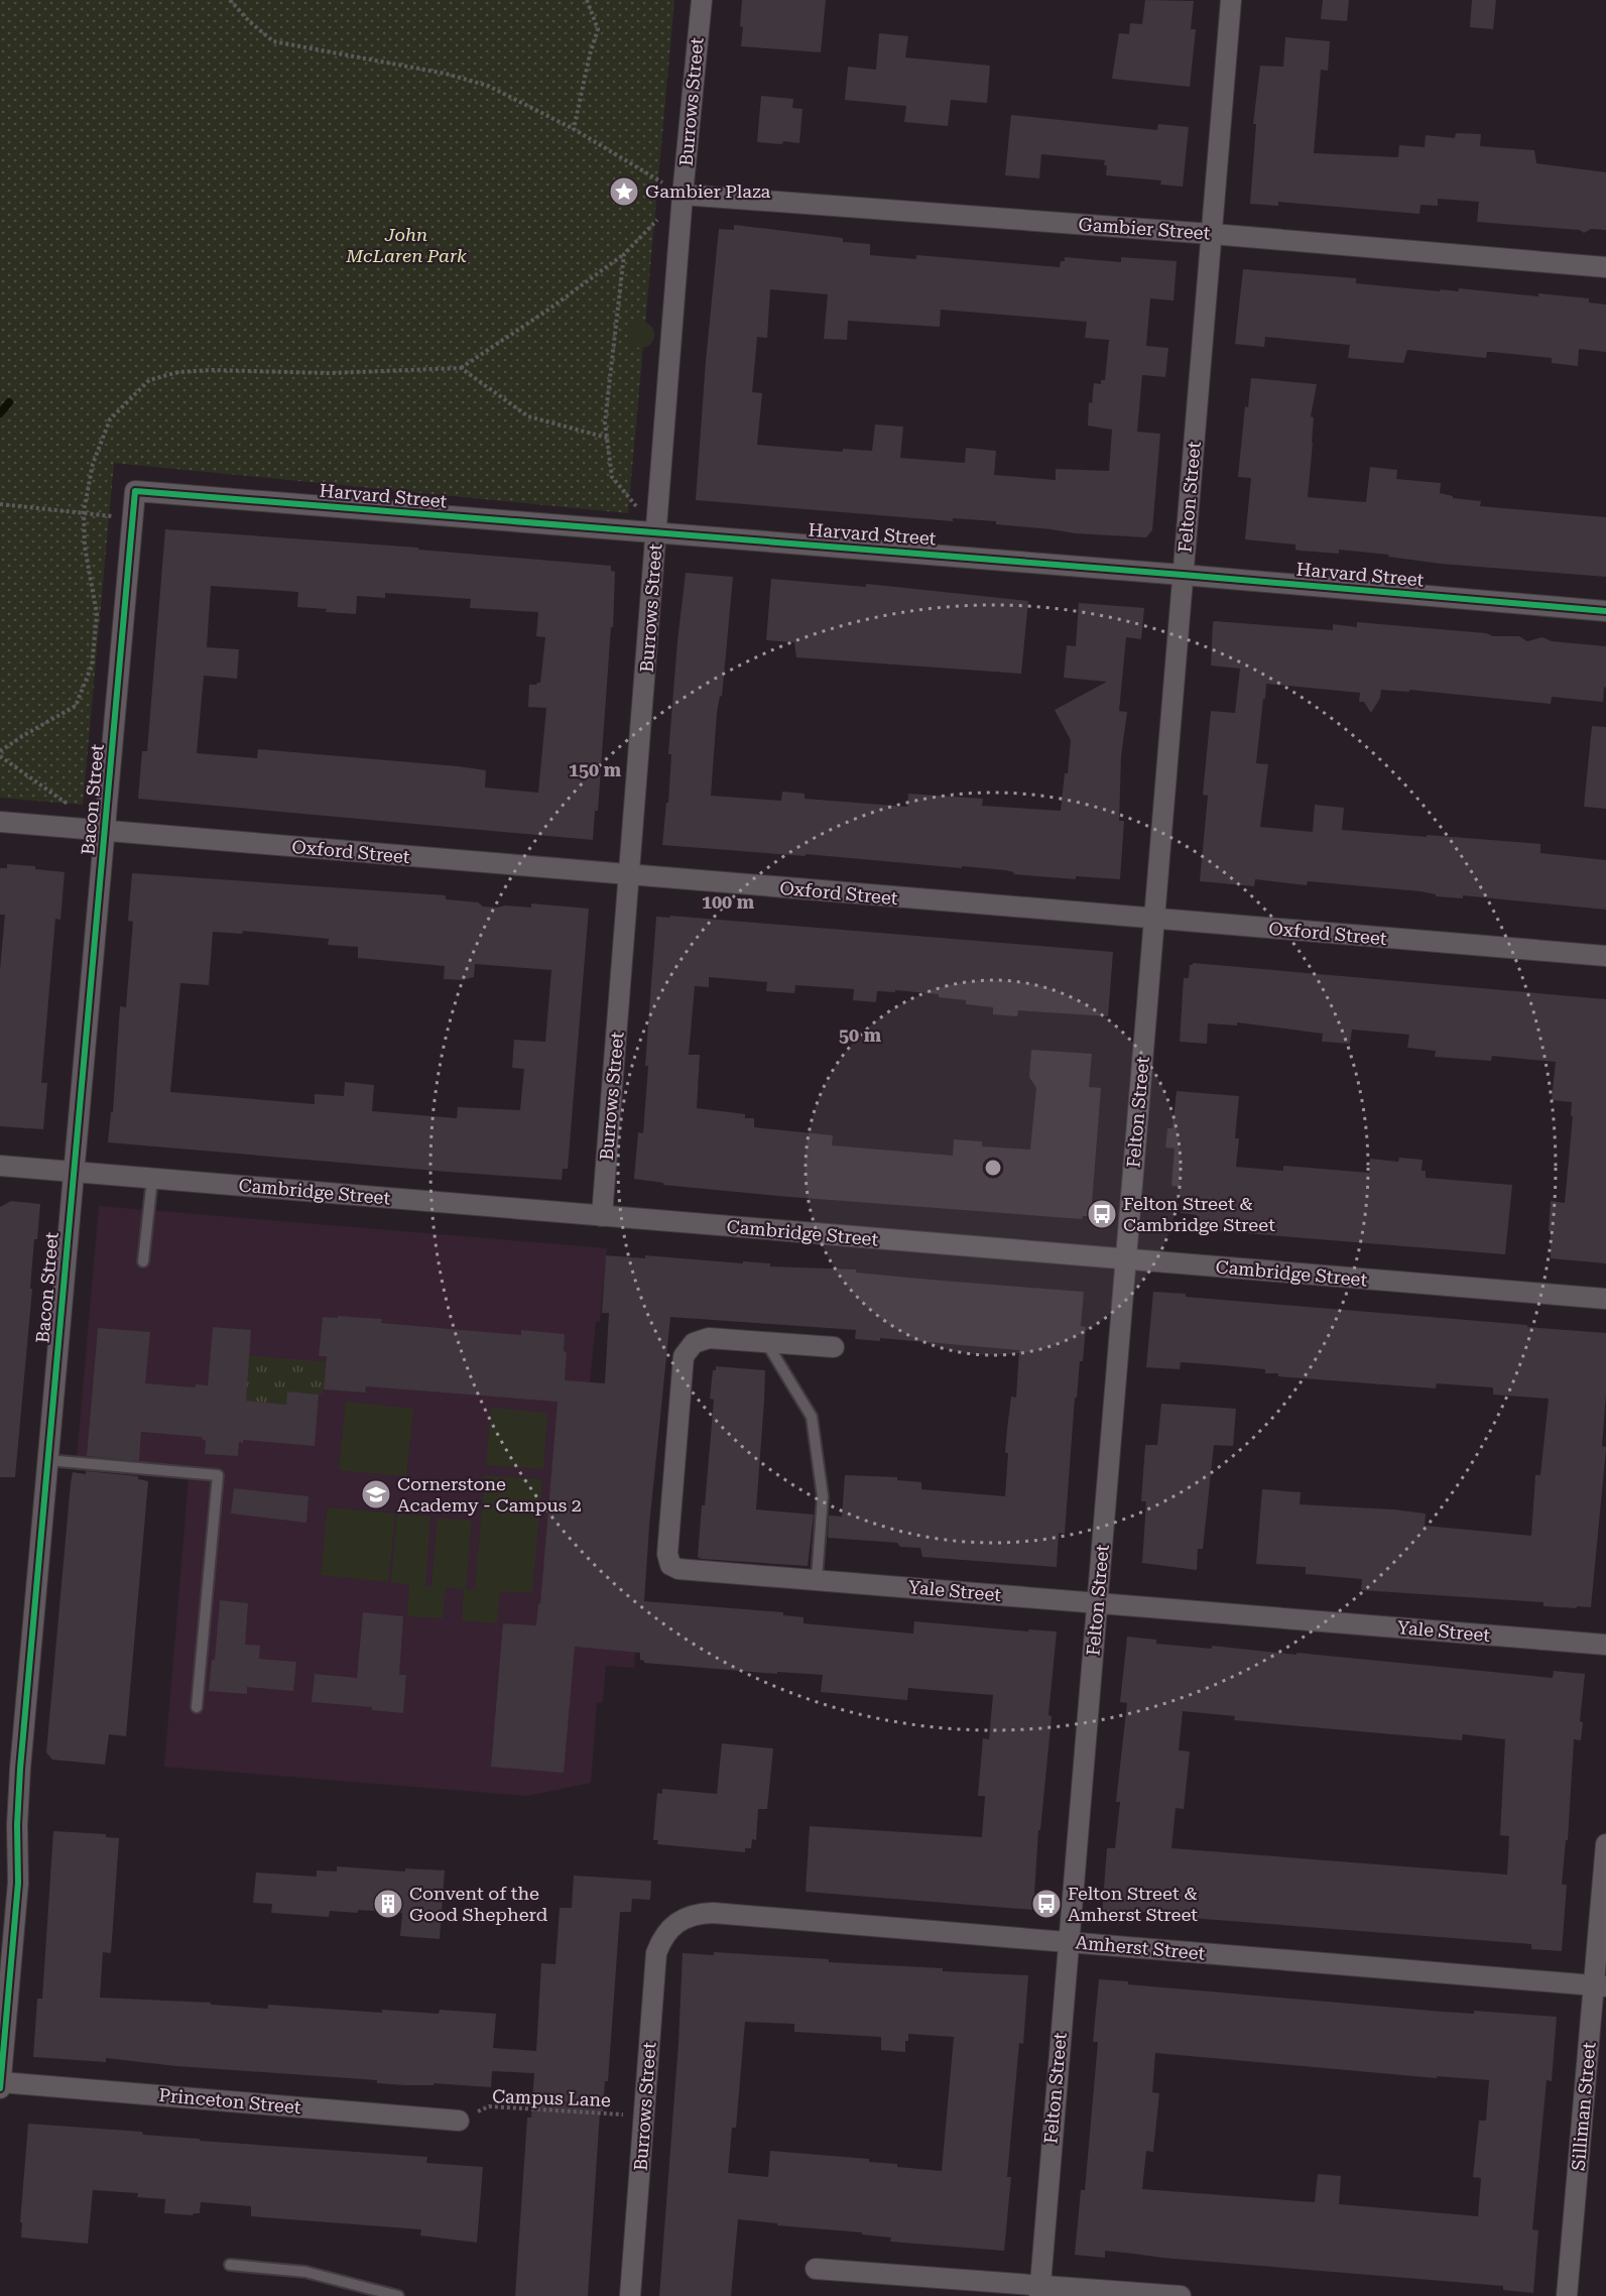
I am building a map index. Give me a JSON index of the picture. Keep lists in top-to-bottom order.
{
  "streets": {
    "street": [
      "Burrows Street",
      "Gambier Street",
      "Harvard Street",
      "Felton Street",
      "Bacon Street",
      "Oxford Street",
      "Cambridge Street",
      "Yale Street",
      "Amherst Street",
      "Princeton Street",
      "Silliman Street"
    ],
    "path": ["Campus Lane"]
  },
  "crossings": [
    ["Burrows Street", "Gambier Street"],
    ["Burrows Street", "Harvard Street"],
    ["Burrows Street", "Oxford Street"],
    ["Burrows Street", "Cambridge Street"],
    ["Burrows Street", "Amherst Street"],
    ["Burrows Street", "Campus Lane"],
    ["Gambier Street", "Felton Street"],
    ["Harvard Street", "Felton Street"],
    ["Harvard Street", "Bacon Street"],
    ["Felton Street", "Oxford Street"],
    ["Felton Street", "Cambridge Street"],
    ["Felton Street", "Yale Street"],
    ["Felton Street", "Amherst Street"],
    ["Bacon Street", "Oxford Street"],
    ["Bacon Street", "Cambridge Street"],
    ["Bacon Street", "Princeton Street"],
    ["Amherst Street", "Silliman Street"],
    ["Campus Lane", "Princeton Street"]
  ],
  "parks": ["John McLaren Park"],
  "places": {
    "place": ["Gambier Plaza"],
    "bus stop": ["Felton Street & Cambridge Street", "Felton Street & Amherst Street"],
    "school or university": ["Cornerstone Academy - Campus 2"],
    "building": ["Convent of the Good Shepherd"]
  },
  "rings": ["150 m", "100 m", "50 m"]
}
